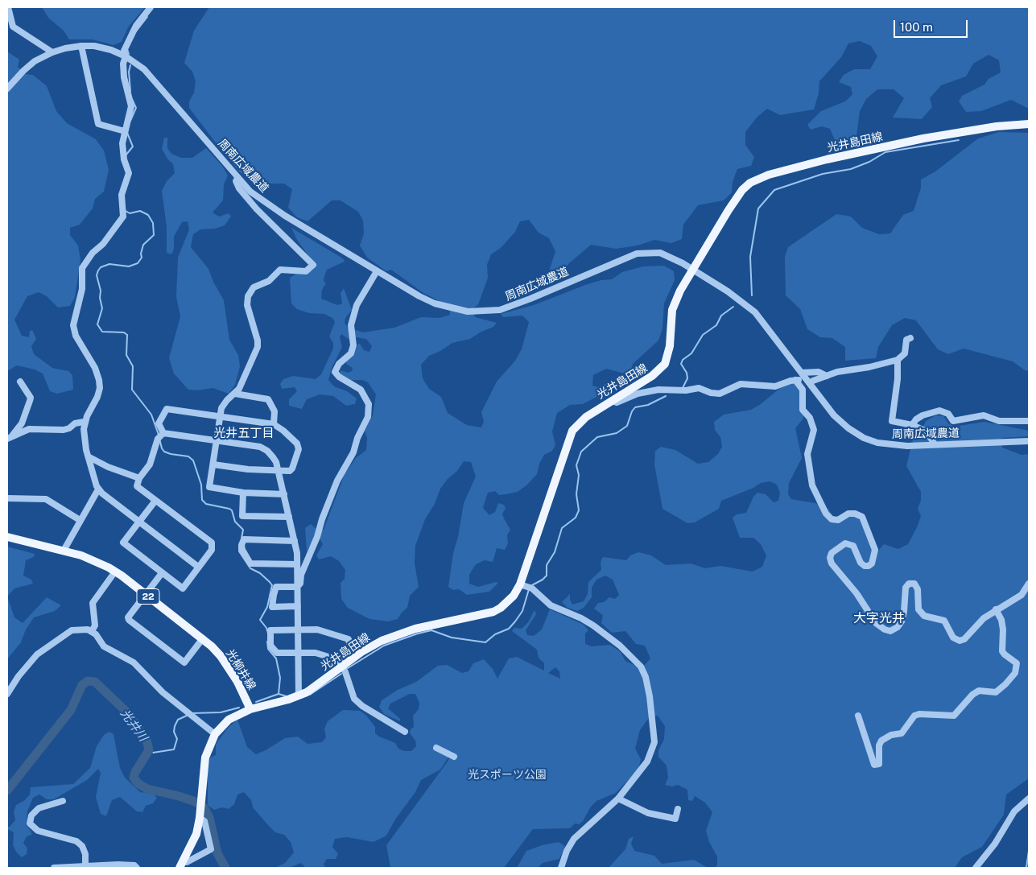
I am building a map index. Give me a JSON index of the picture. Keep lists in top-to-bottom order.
{
  "streets": {
    "main road": ["光井島田線", "22", "光柳井線"],
    "street": ["周南広域農道"]
  },
  "crossings": [
    ["光井島田線", "周南広域農道"],
    ["光井島田線", "光柳井線"]
  ],
  "districts": ["光井五丁目", "大字光井"],
  "water": ["光井川"],
  "parks": ["光スポーツ公園"],
  "scale_bar": "100 m"
}
